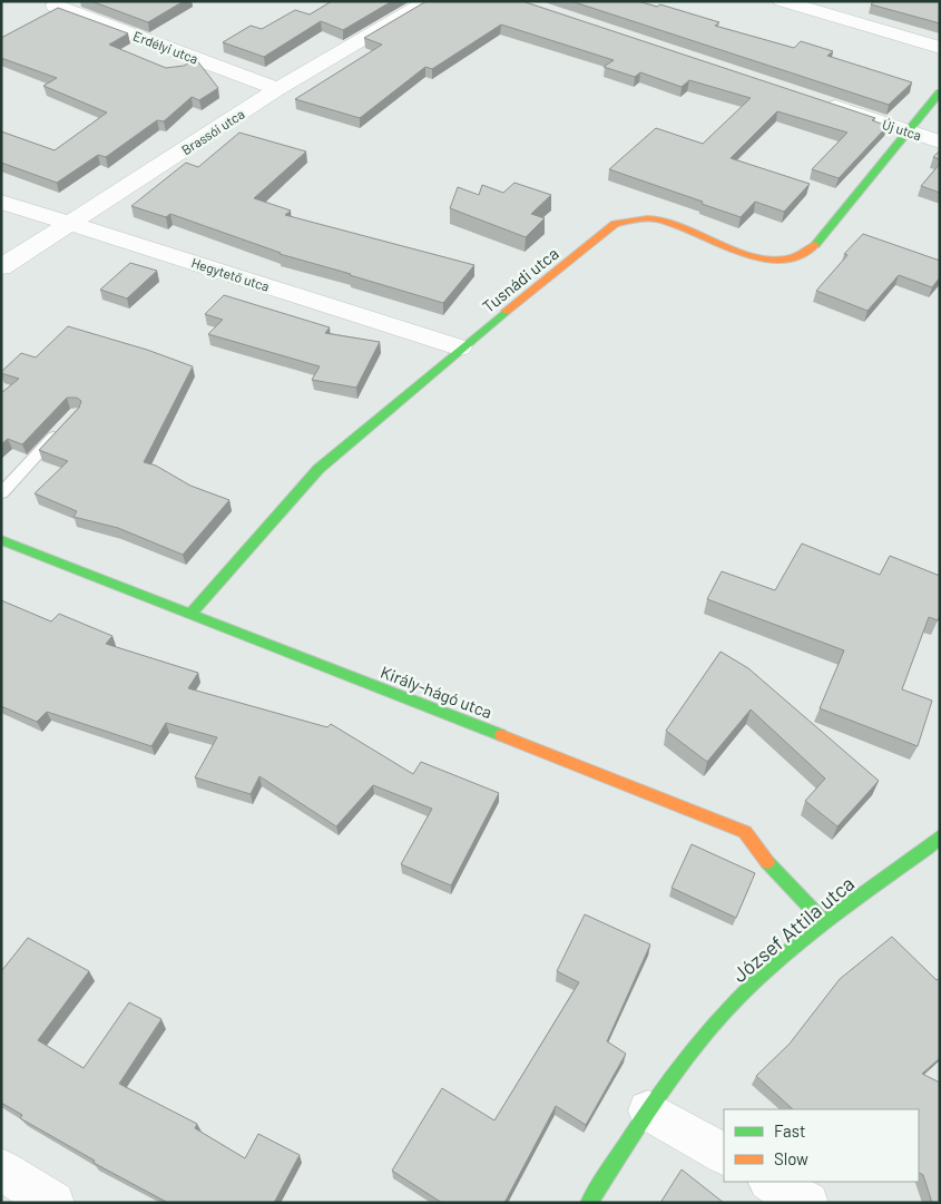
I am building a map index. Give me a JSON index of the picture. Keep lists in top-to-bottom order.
{
  "streets": {
    "street": [
      "Erdélyi utca",
      "Új utca",
      "Brassói utca",
      "Hegytető utca",
      "Tusnádi utca",
      "Király-hágó utca",
      "József Attila utca"
    ]
  },
  "crossings": [
    ["Erdélyi utca", "Brassói utca"],
    ["Új utca", "Tusnádi utca"],
    ["Brassói utca", "Hegytető utca"],
    ["Hegytető utca", "Tusnádi utca"],
    ["Tusnádi utca", "Király-hágó utca"],
    ["Király-hágó utca", "József Attila utca"]
  ],
  "legend": ["Fast", "Slow"]
}
